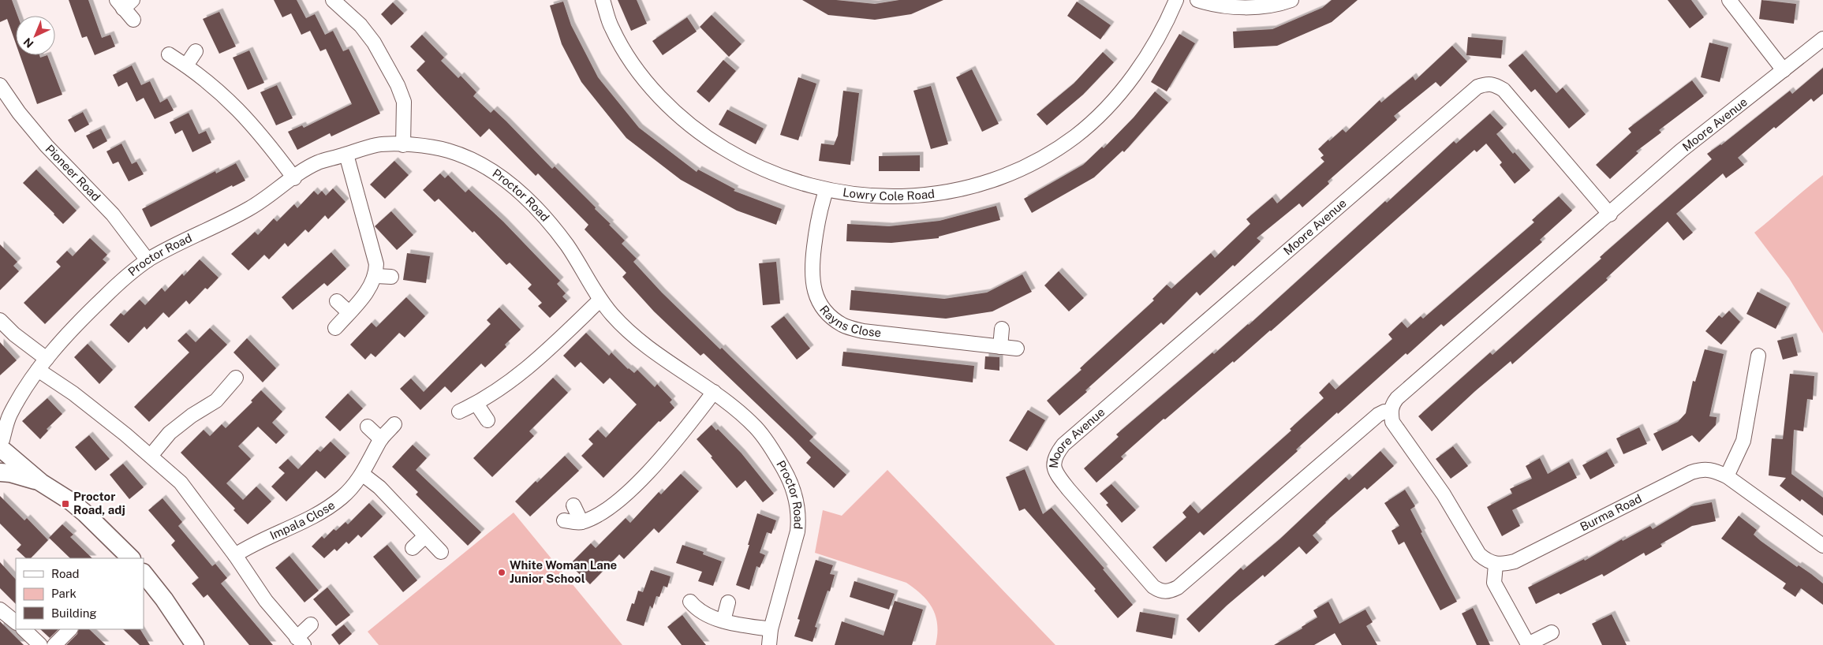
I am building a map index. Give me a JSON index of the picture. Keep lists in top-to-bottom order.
{
  "streets": {
    "street": [
      "Moore Avenue",
      "Pioneer Road",
      "Lowry Cole Road",
      "Proctor Road",
      "Rayns Close",
      "Burma Road",
      "Impala Close"
    ]
  },
  "crossings": [
    ["Pioneer Road", "Proctor Road"],
    ["Lowry Cole Road", "Rayns Close"]
  ],
  "places": {
    "transit": ["Proctor Road, adj"],
    "other": ["White Woman Lane Junior School"]
  },
  "legend": ["Road", "Park", "Building"],
  "north": "bottom left"
}
